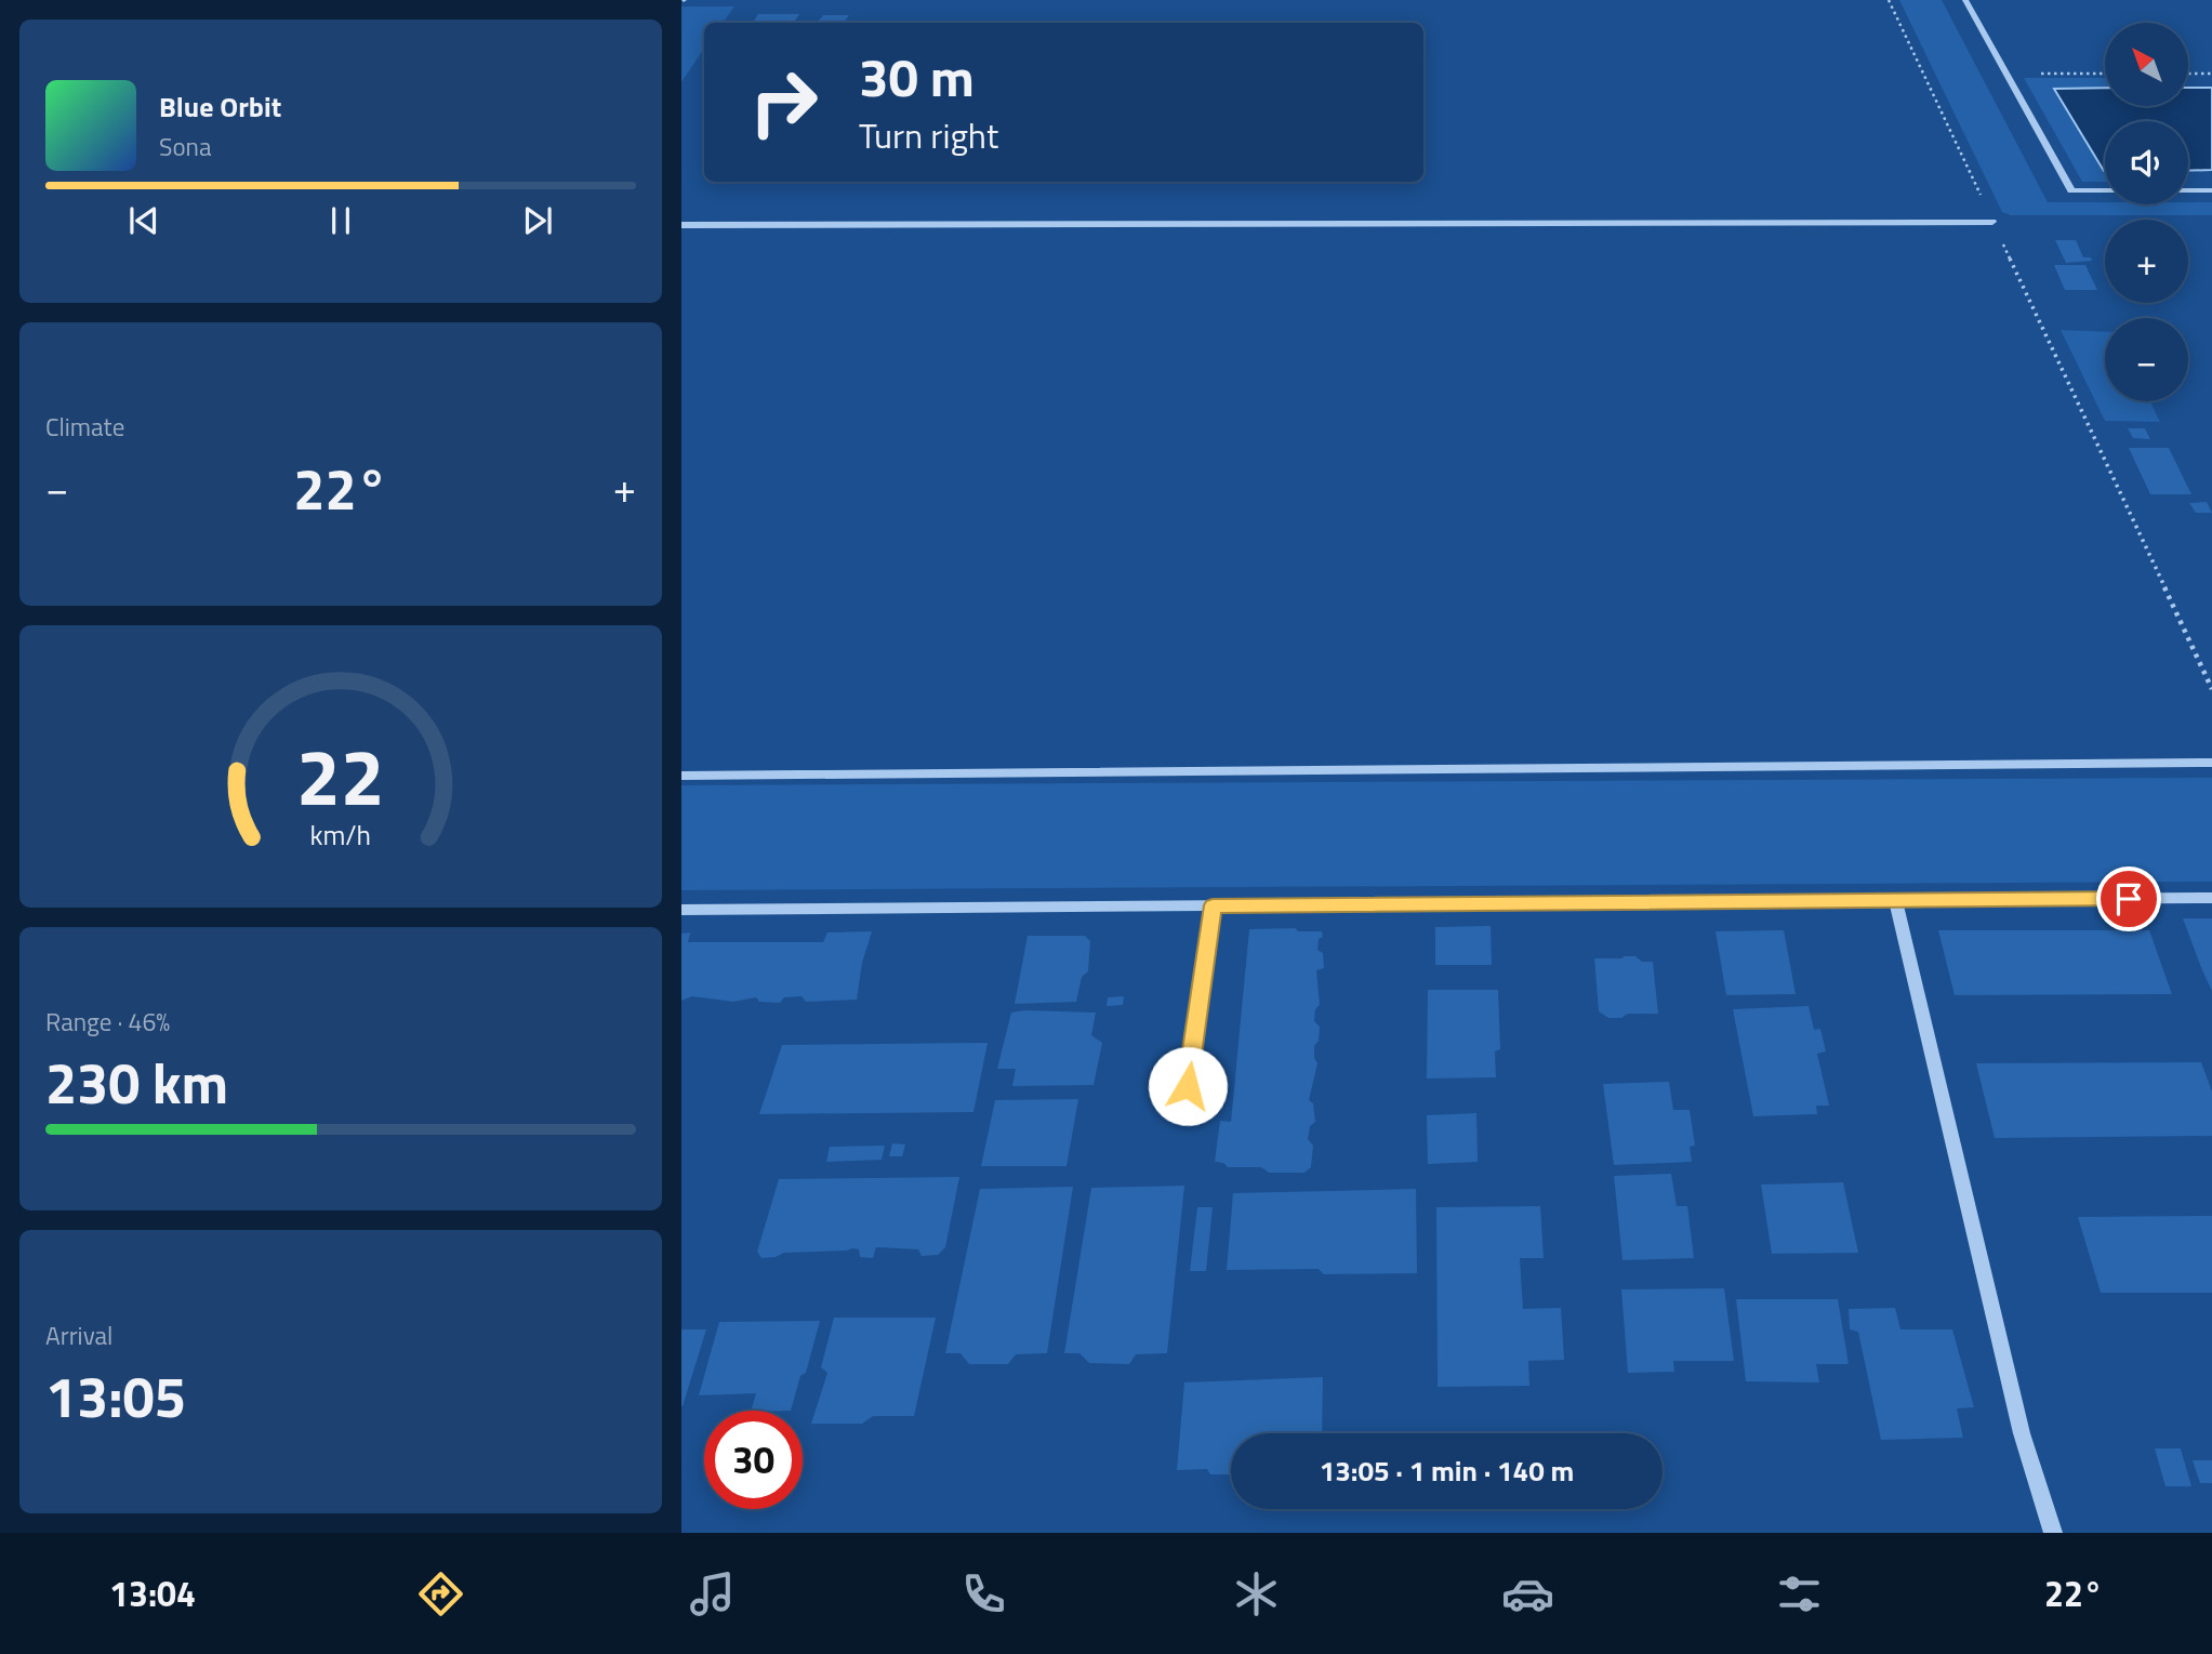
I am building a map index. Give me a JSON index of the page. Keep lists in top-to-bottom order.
{
  "north": "top left",
  "page": {
    "map_buttons": ["+", "−"],
    "turn": ["30 m", "Turn right"],
    "song": ["Blue Orbit", "Sona"],
    "tile": [
      "Climate",
      ["Range · 46%", "230 km"],
      ["Arrival", "13:05"]
    ],
    "heat": ["−", "22°", "+"],
    "limit": "30",
    "trip": "13:05 · 1 min · 140 m",
    "tabs": ["13:04", "22°"],
    "gauge": ["22", "km/h"]
  }
}
